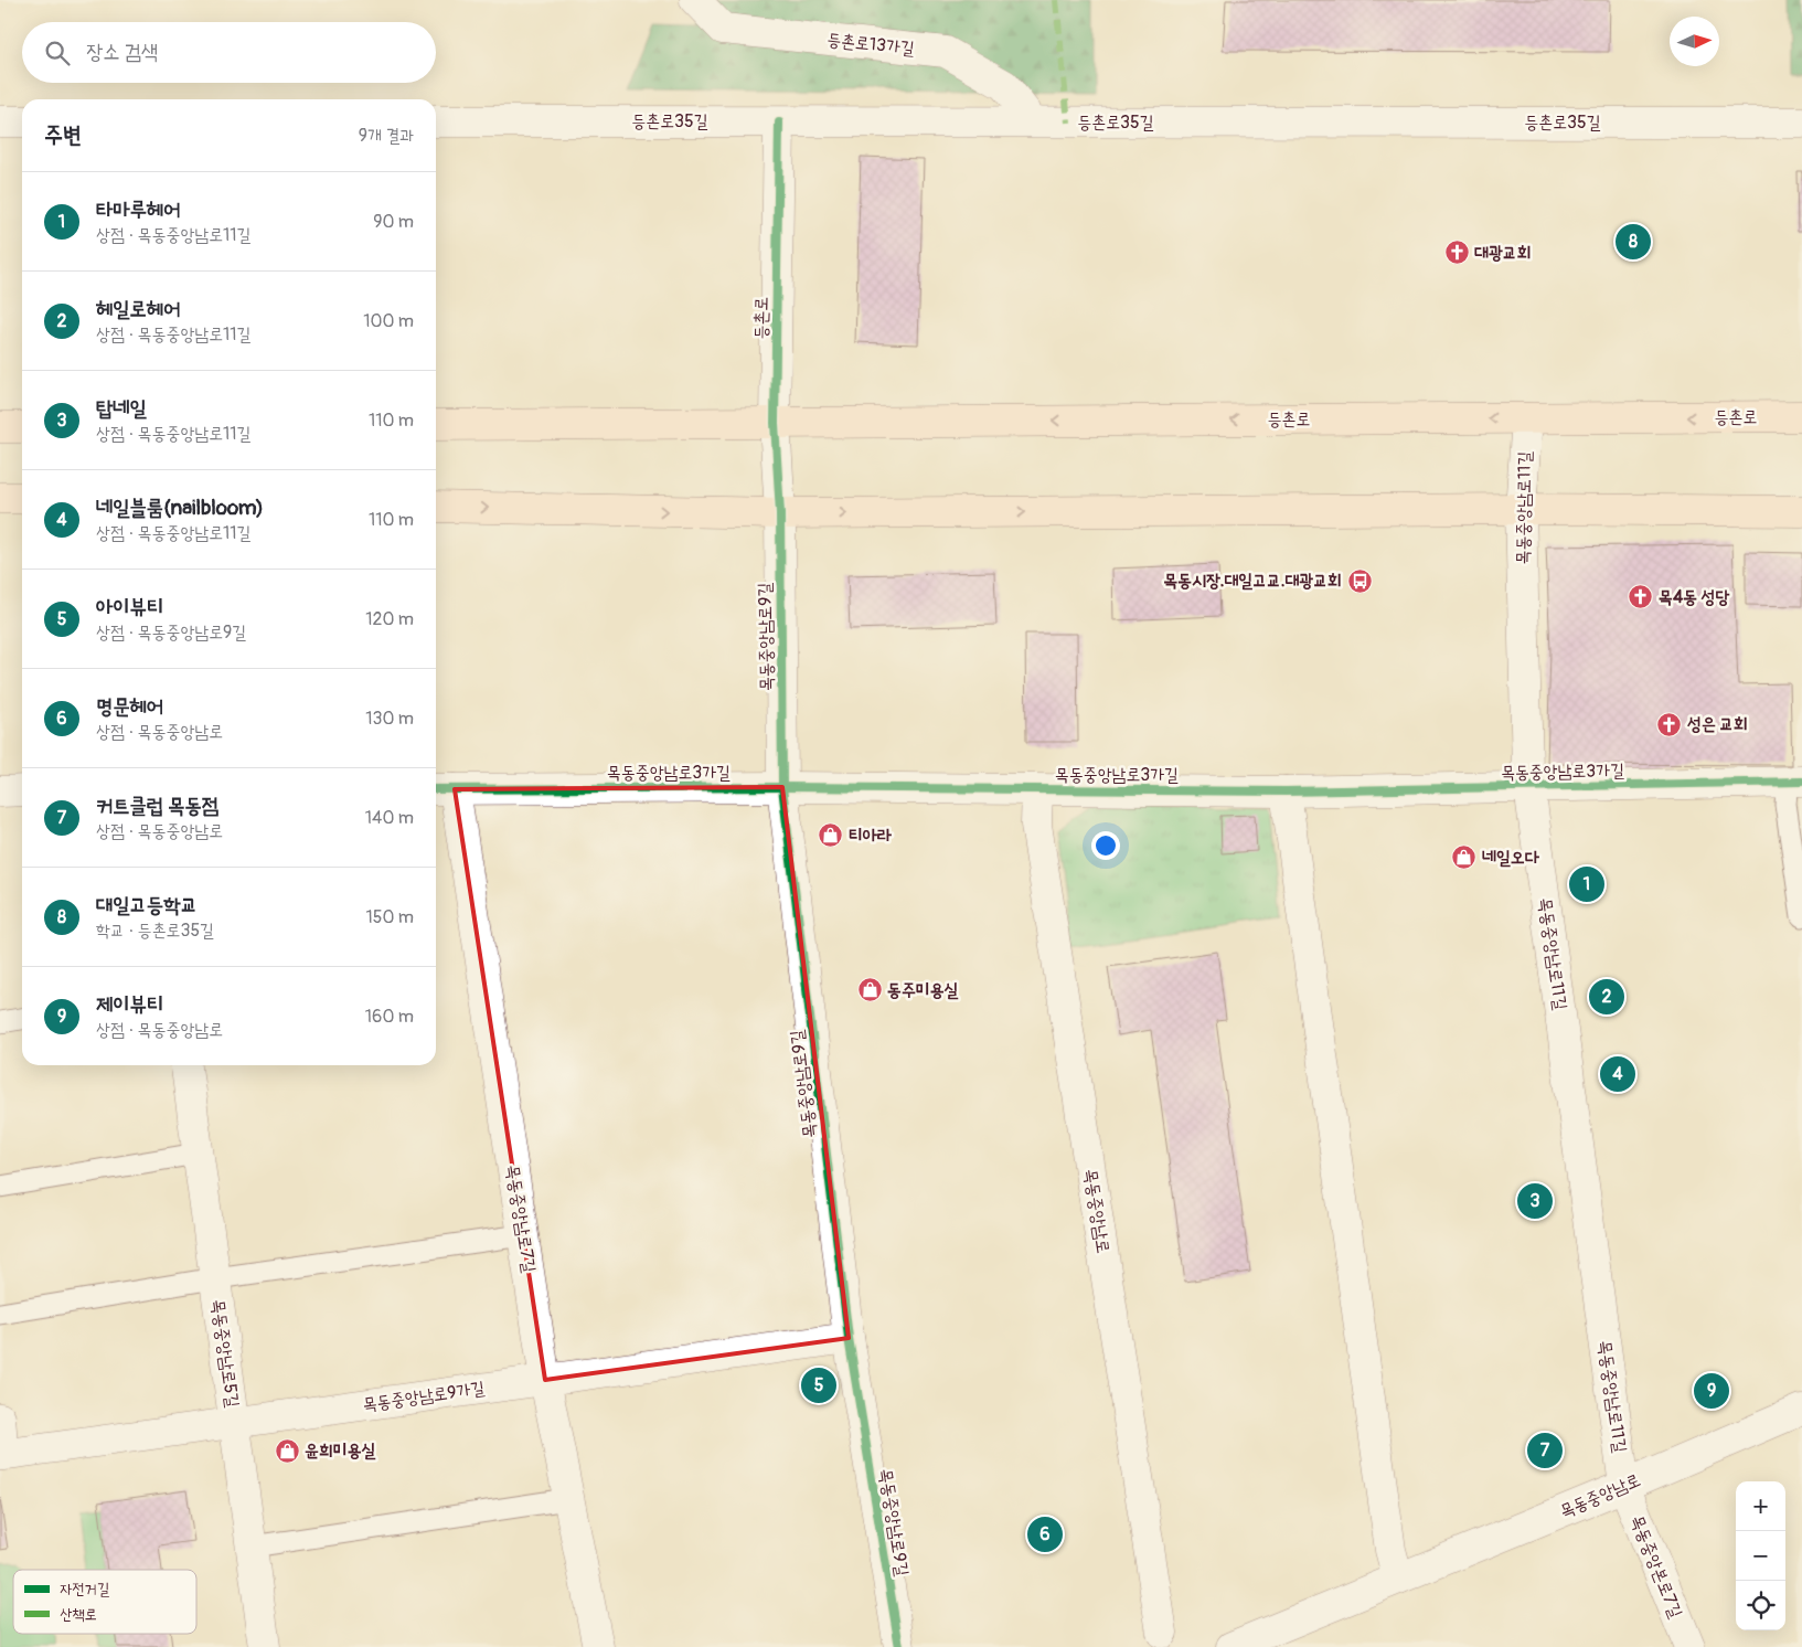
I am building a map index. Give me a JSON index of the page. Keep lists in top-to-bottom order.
{
  "streets": {
    "main road": ["등촌로"],
    "street": [
      "등촌로13가길",
      "등촌로35길",
      "목동중앙남로11길",
      "목동중앙남로9길",
      "목동중앙남로3가길",
      "목동중앙남로",
      "목동중앙남로7길",
      "목동중앙남로5길",
      "목동중앙남로9가길",
      "목동중앙본로7길"
    ]
  },
  "crossings": [
    ["등촌로13가길", "등촌로35길"],
    ["등촌로35길", "등촌로"],
    ["등촌로", "목동중앙남로11길"],
    ["등촌로", "목동중앙남로9길"],
    ["목동중앙남로11길", "목동중앙남로3가길"],
    ["목동중앙남로11길", "목동중앙남로"],
    ["목동중앙남로11길", "목동중앙본로7길"],
    ["목동중앙남로9길", "목동중앙남로3가길"],
    ["목동중앙남로9길", "목동중앙남로9가길"],
    ["목동중앙남로3가길", "목동중앙남로"],
    ["목동중앙남로3가길", "목동중앙남로7길"],
    ["목동중앙남로", "목동중앙본로7길"],
    ["목동중앙남로7길", "목동중앙남로9가길"],
    ["목동중앙남로5길", "목동중앙남로9가길"]
  ],
  "one_way": ["등촌로"],
  "places": {
    "church": ["대광교회", "목4동 성당", "성은 교회"],
    "bus stop": ["목동시장.대일고교.대광교회"],
    "shop": [
      "티아라",
      "네일오다",
      "동주미용실",
      "윤희미용실"
    ]
  },
  "legend": ["자전거길", "산책로"],
  "north": "right",
  "page": {
    "search": "장소 검색",
    "heading": ["주변", "9개 결과"],
    "list": [
      {
        "mark": "1",
        "name": "타마루헤어",
        "note": "상점 · 목동중앙남로11길",
        "value": "90 m"
      },
      {
        "mark": "2",
        "name": "헤일로헤어",
        "note": "상점 · 목동중앙남로11길",
        "value": "100 m"
      },
      {
        "mark": "3",
        "name": "탑네일",
        "note": "상점 · 목동중앙남로11길",
        "value": "110 m"
      },
      {
        "mark": "4",
        "name": "네일블룸(nailbloom)",
        "note": "상점 · 목동중앙남로11길",
        "value": "110 m"
      },
      {
        "mark": "5",
        "name": "아이뷰티",
        "note": "상점 · 목동중앙남로9길",
        "value": "120 m"
      },
      {
        "mark": "6",
        "name": "명문헤어",
        "note": "상점 · 목동중앙남로",
        "value": "130 m"
      },
      {
        "mark": "7",
        "name": "커트클럽 목동점",
        "note": "상점 · 목동중앙남로",
        "value": "140 m"
      },
      {
        "mark": "8",
        "name": "대일고등학교",
        "note": "학교 · 등촌로35길",
        "value": "150 m"
      },
      {
        "mark": "9",
        "name": "제이뷰티",
        "note": "상점 · 목동중앙남로",
        "value": "160 m"
      }
    ],
    "pins": [
      "8",
      "1",
      "2",
      "4",
      "3",
      "5",
      "9",
      "7",
      "6"
    ],
    "map_buttons": ["+", "−"]
  }
}
